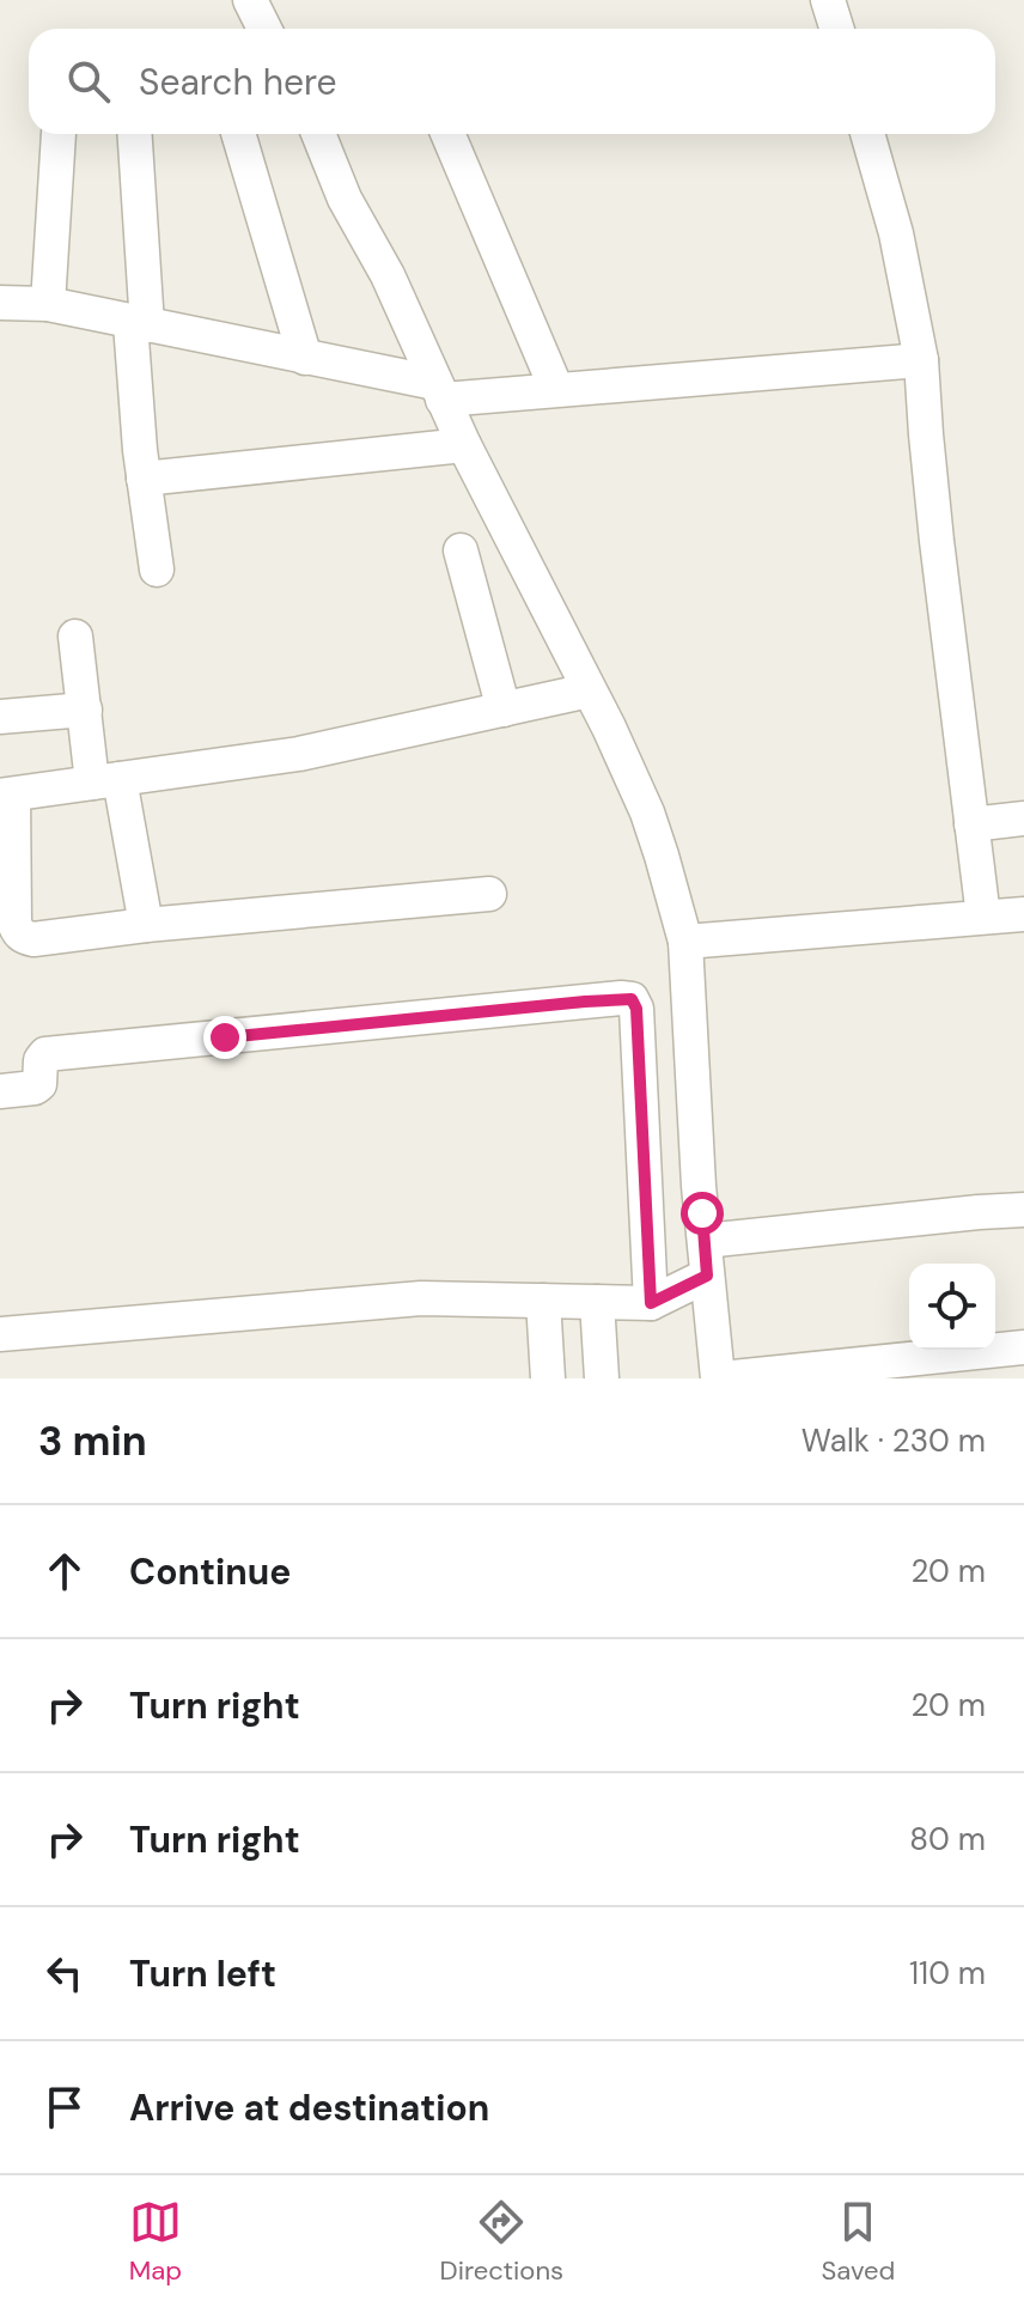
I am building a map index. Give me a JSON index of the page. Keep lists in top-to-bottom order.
{
  "page": {
    "search": "Search here",
    "heading": ["3 min", "Walk · 230 m"],
    "list": [
      ["Continue", "20 m"],
      ["Turn right", "20 m"],
      ["Turn right", "80 m"],
      ["Turn left", "110 m"],
      "Arrive at destination"
    ],
    "nav": ["Map", "Directions", "Saved"]
  }
}
